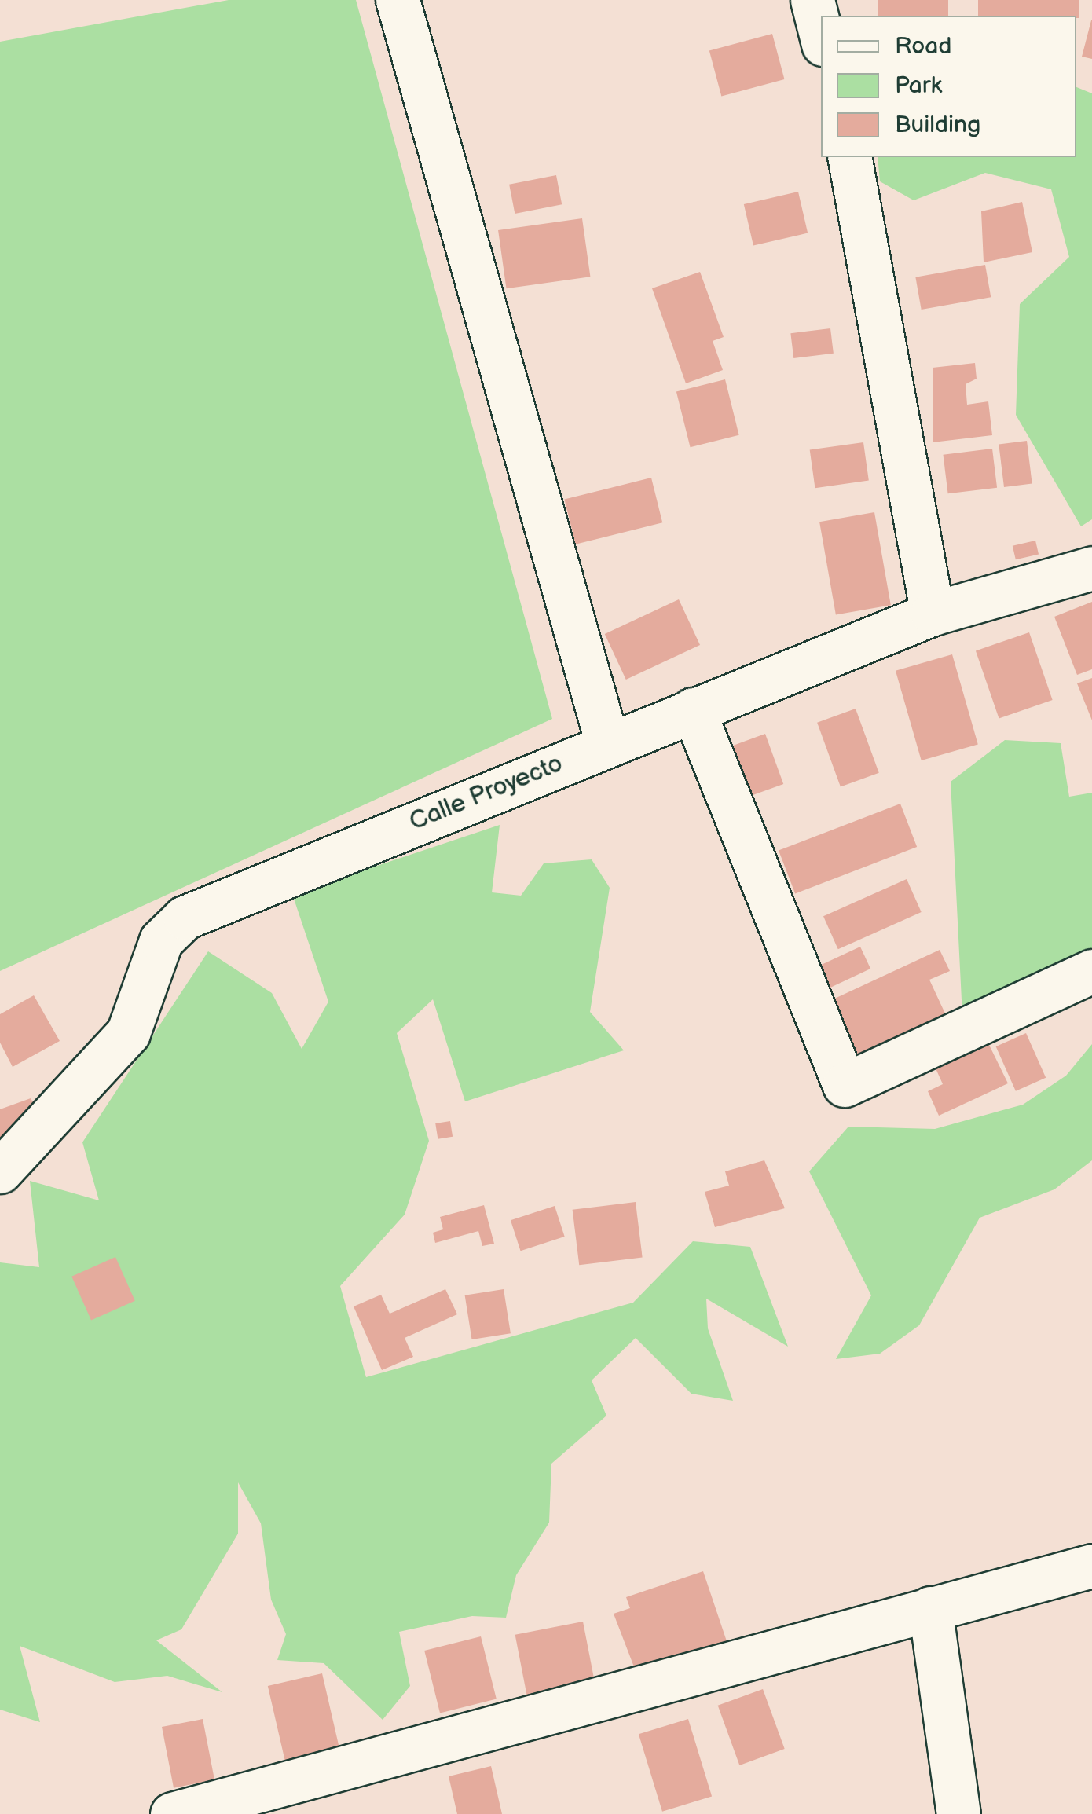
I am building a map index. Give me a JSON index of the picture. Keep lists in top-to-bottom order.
{
  "streets": {
    "street": ["Calle Proyecto"]
  },
  "legend": ["Road", "Park", "Building"]
}
